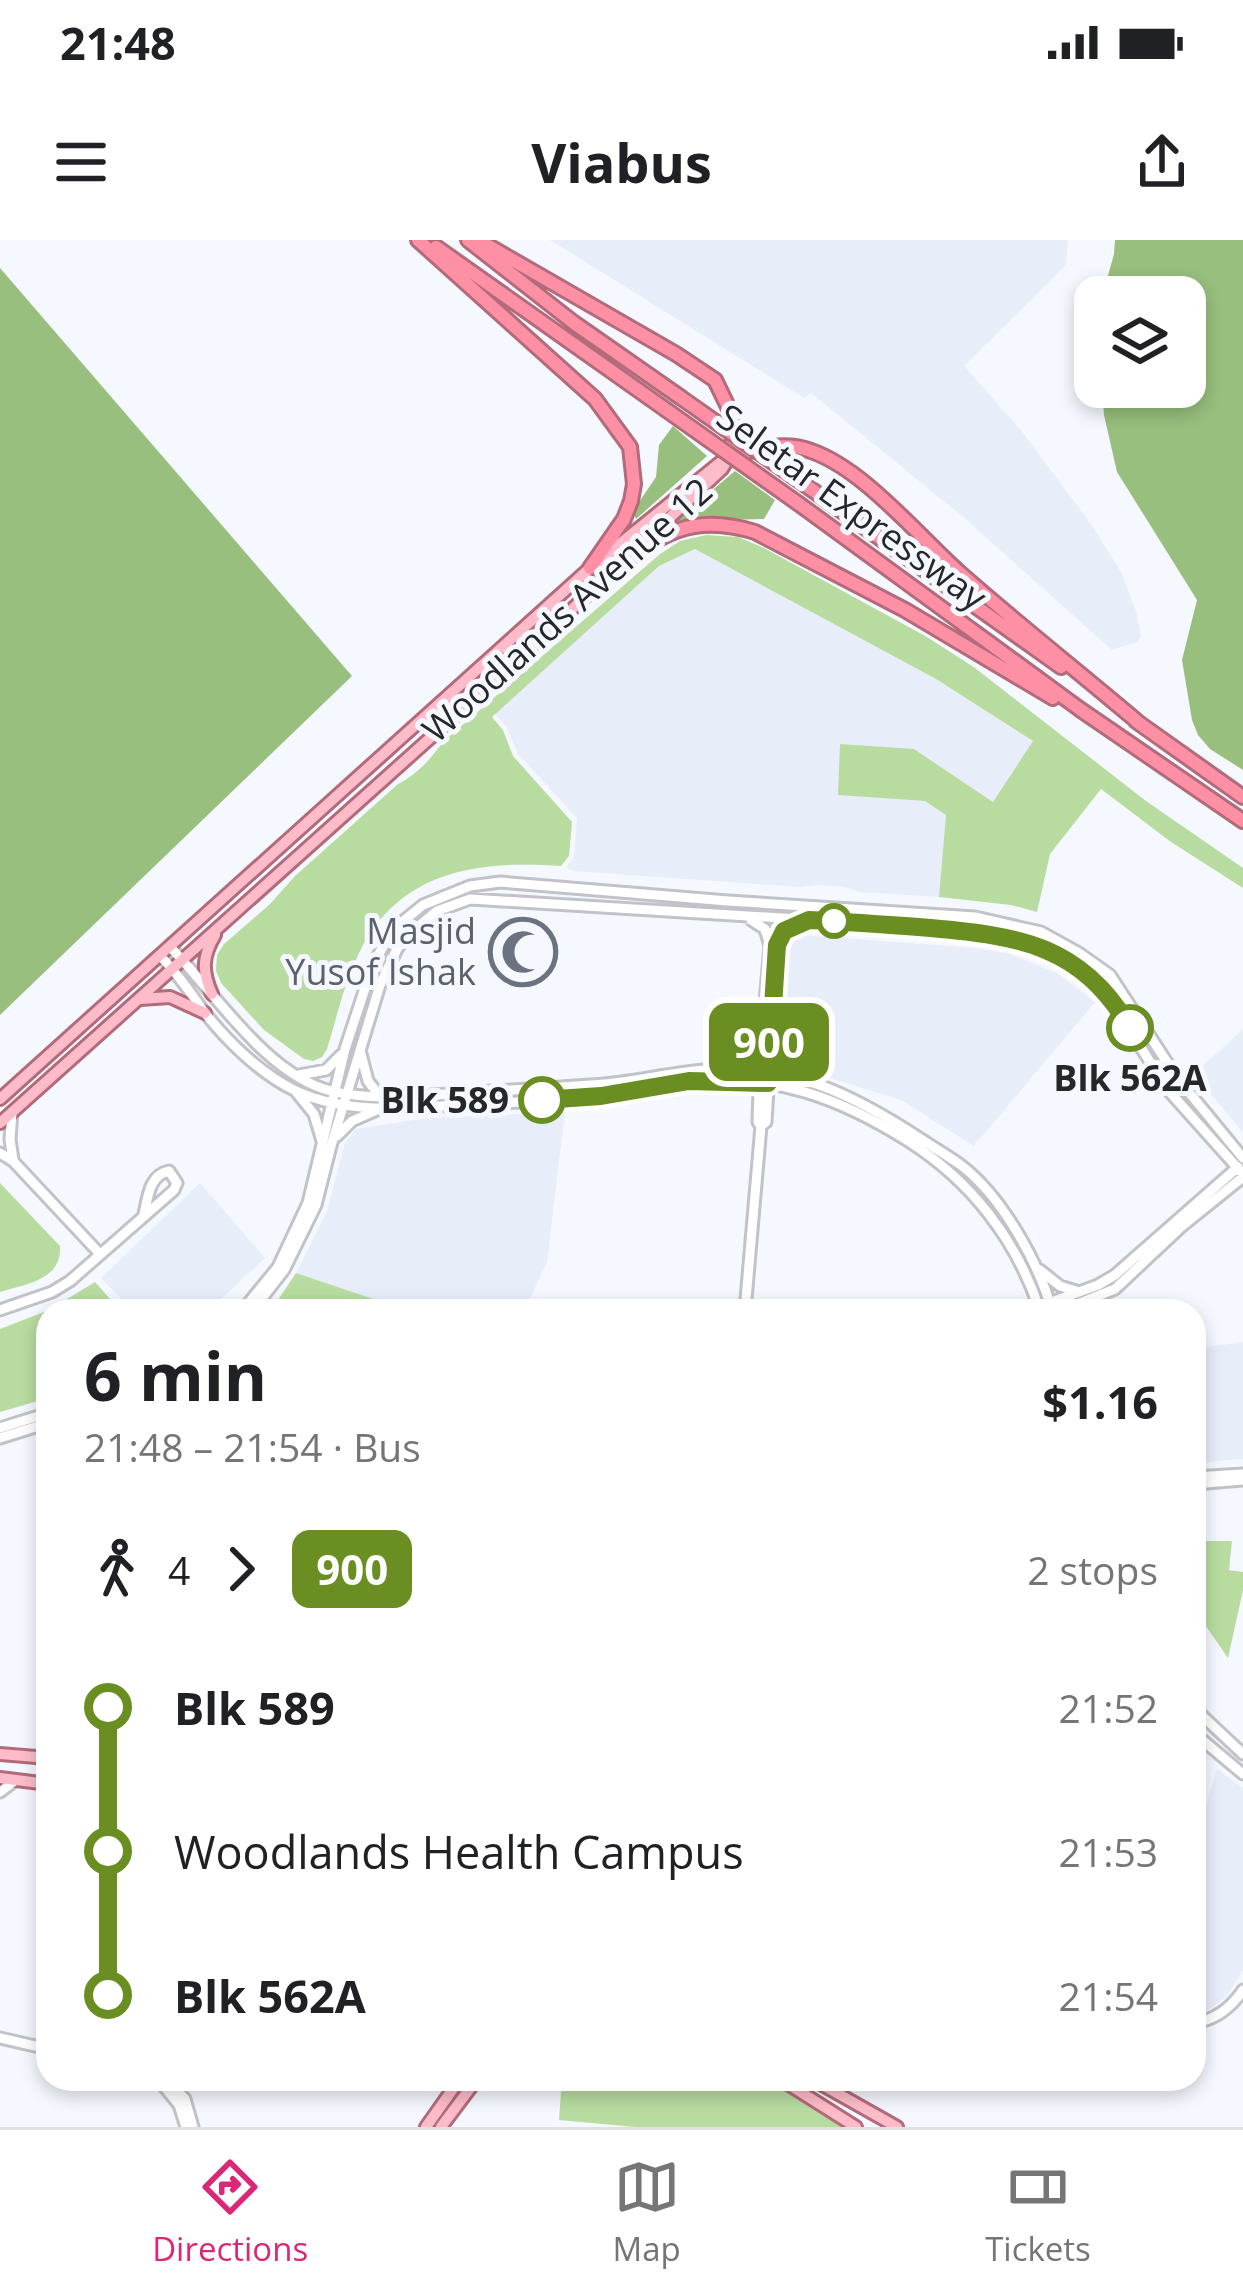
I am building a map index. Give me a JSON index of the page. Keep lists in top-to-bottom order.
{
  "streets": {
    "highway": ["Seletar Expressway"],
    "main road": ["Woodlands Avenue 12"]
  },
  "places": {
    "mosque": ["Masjid Yusof Ishak"],
    "other": ["Blk 562A", "Blk 589"]
  },
  "lines": ["bus line 900"],
  "page": {
    "status": "21:48",
    "header": "Viabus",
    "on_map": "900",
    "heading": ["6 min", "21:48 – 21:54 · Bus", "$1.16"],
    "legs": ["4", "900", "2 stops"],
    "list": [
      {
        "name": "Blk 589",
        "value": "21:52"
      },
      {
        "name": "Woodlands Health Campus",
        "value": "21:53"
      },
      {
        "name": "Blk 562A",
        "value": "21:54"
      }
    ],
    "tabs": ["Directions", "Map", "Tickets"]
  }
}
